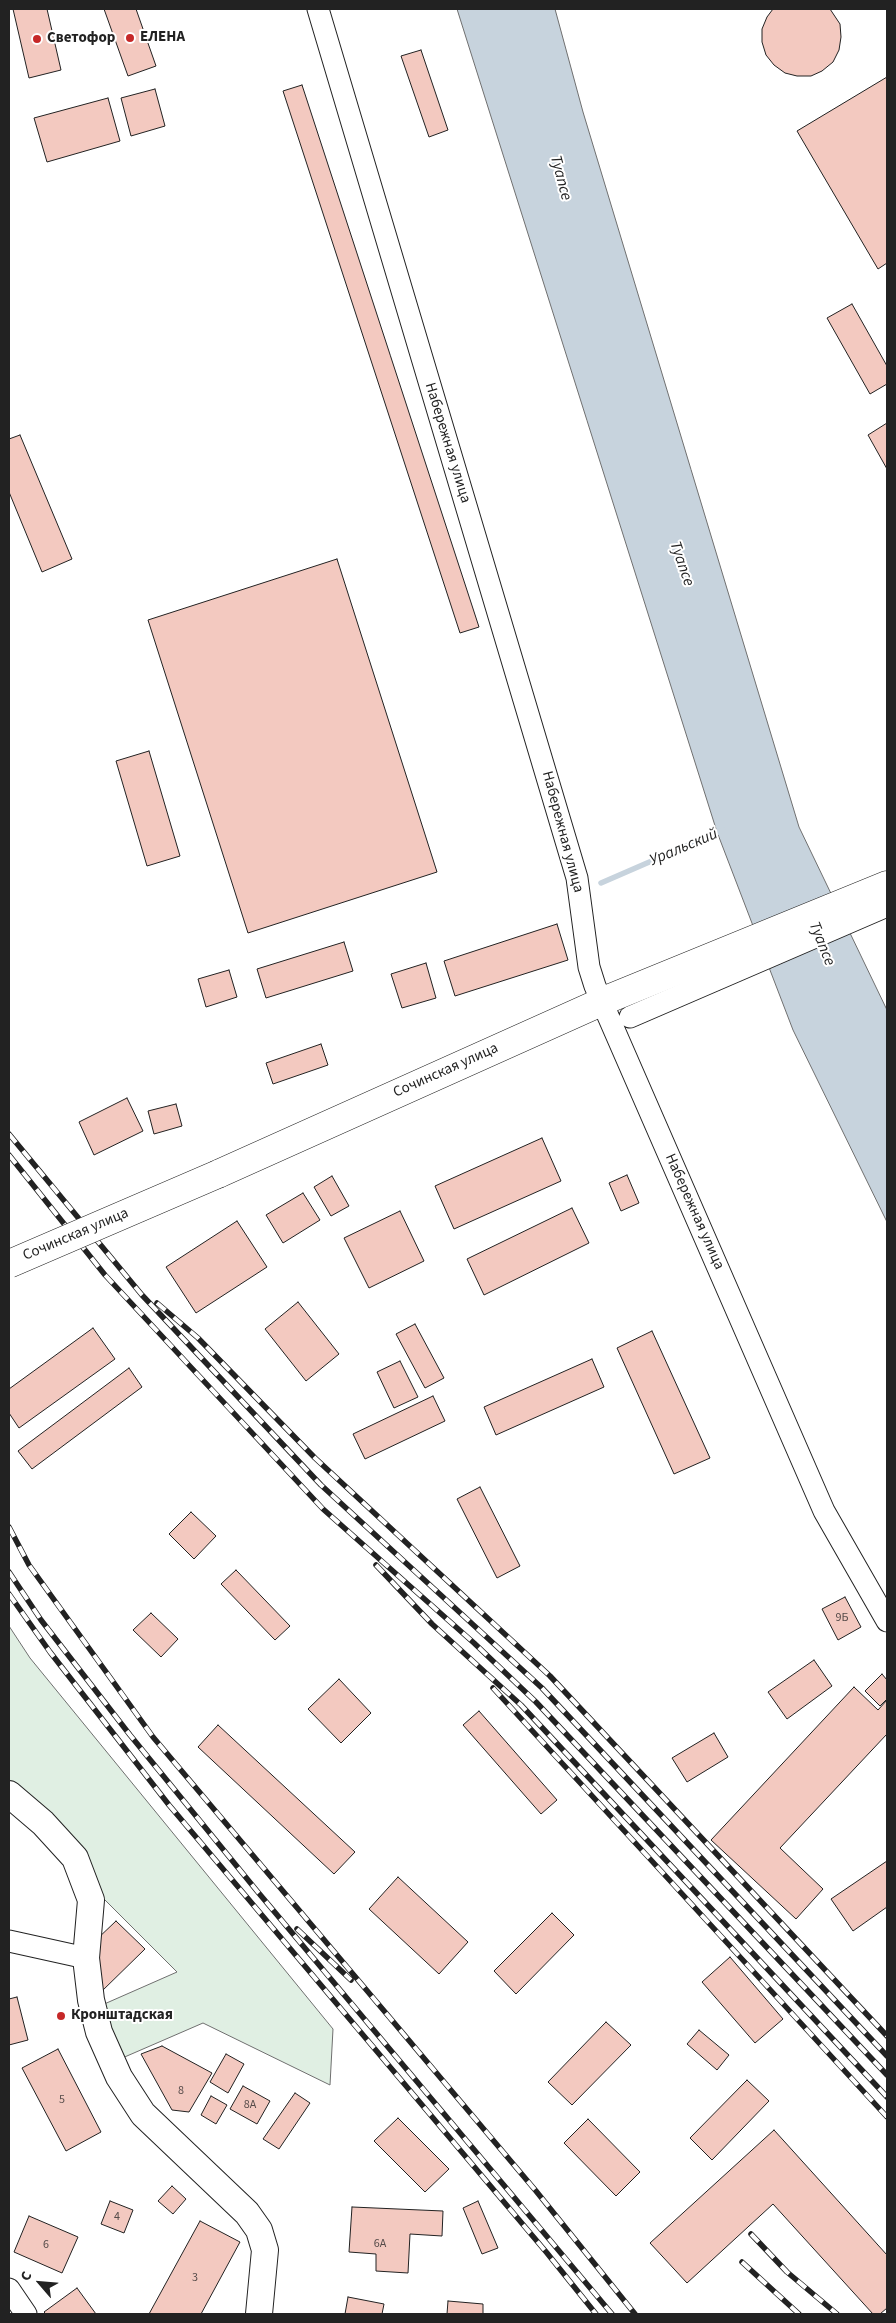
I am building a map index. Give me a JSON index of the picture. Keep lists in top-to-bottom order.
{
  "streets": {
    "highway": ["Сочинская улица"],
    "street": ["Набережная улица"]
  },
  "crossings": [
    ["Набережная улица", "Сочинская улица"]
  ],
  "water": ["Туапсе", "Уральский"],
  "places": ["ЕЛЕНА", "Светофор", "Кронштадская"],
  "house_numbers": [
    "9Б",
    "8",
    "5",
    "8А",
    "4",
    "6А",
    "6",
    "3"
  ],
  "north": "top left"
}
